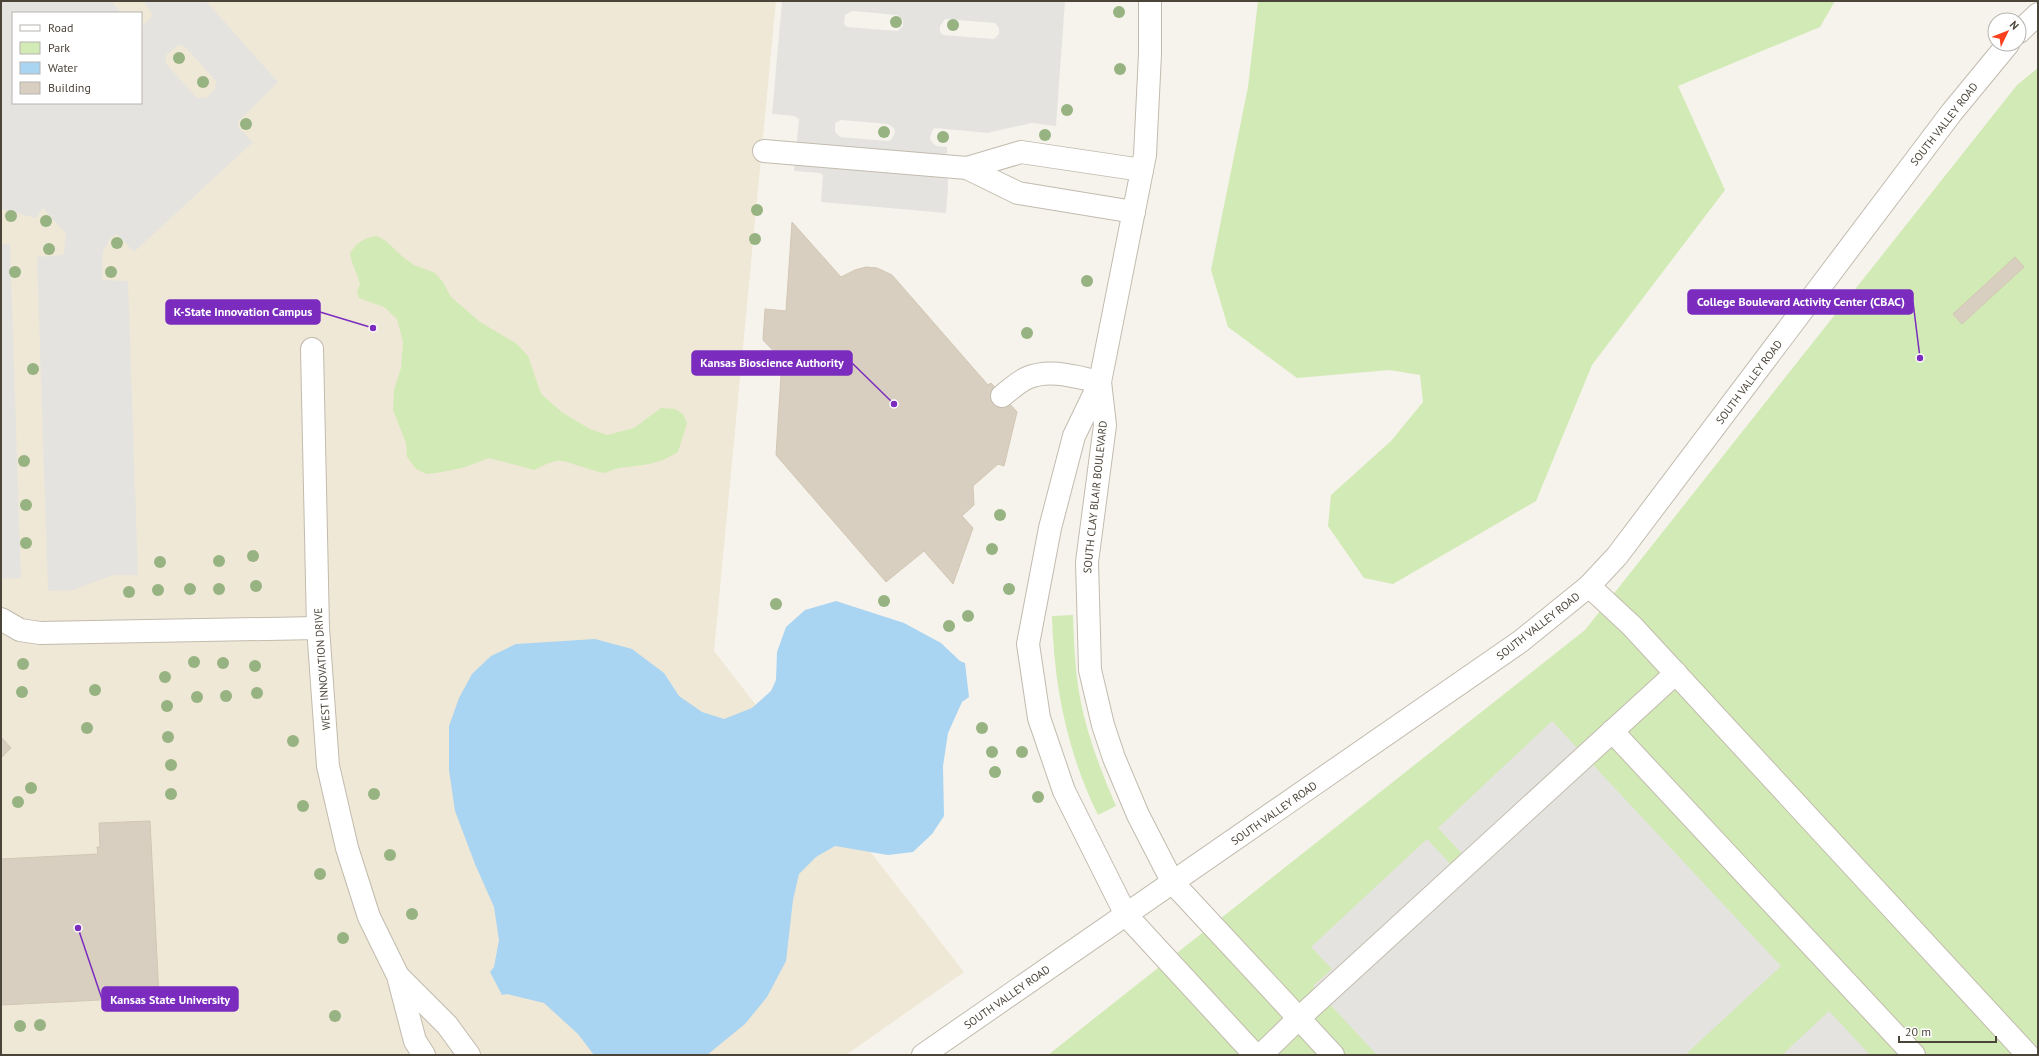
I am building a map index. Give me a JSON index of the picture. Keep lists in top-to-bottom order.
{
  "streets": {
    "street": ["SOUTH VALLEY ROAD", "SOUTH CLAY BLAIR BOULEVARD", "WEST INNOVATION DRIVE"]
  },
  "crossings": [
    ["SOUTH VALLEY ROAD", "SOUTH CLAY BLAIR BOULEVARD"]
  ],
  "places": [
    "K-State Innovation Campus",
    "College Boulevard Activity Center (CBAC)",
    "Kansas Bioscience Authority",
    "Kansas State University"
  ],
  "legend": [
    "Road",
    "Park",
    "Water",
    "Building"
  ],
  "scale_bar": "20 m",
  "north": "top right"
}
